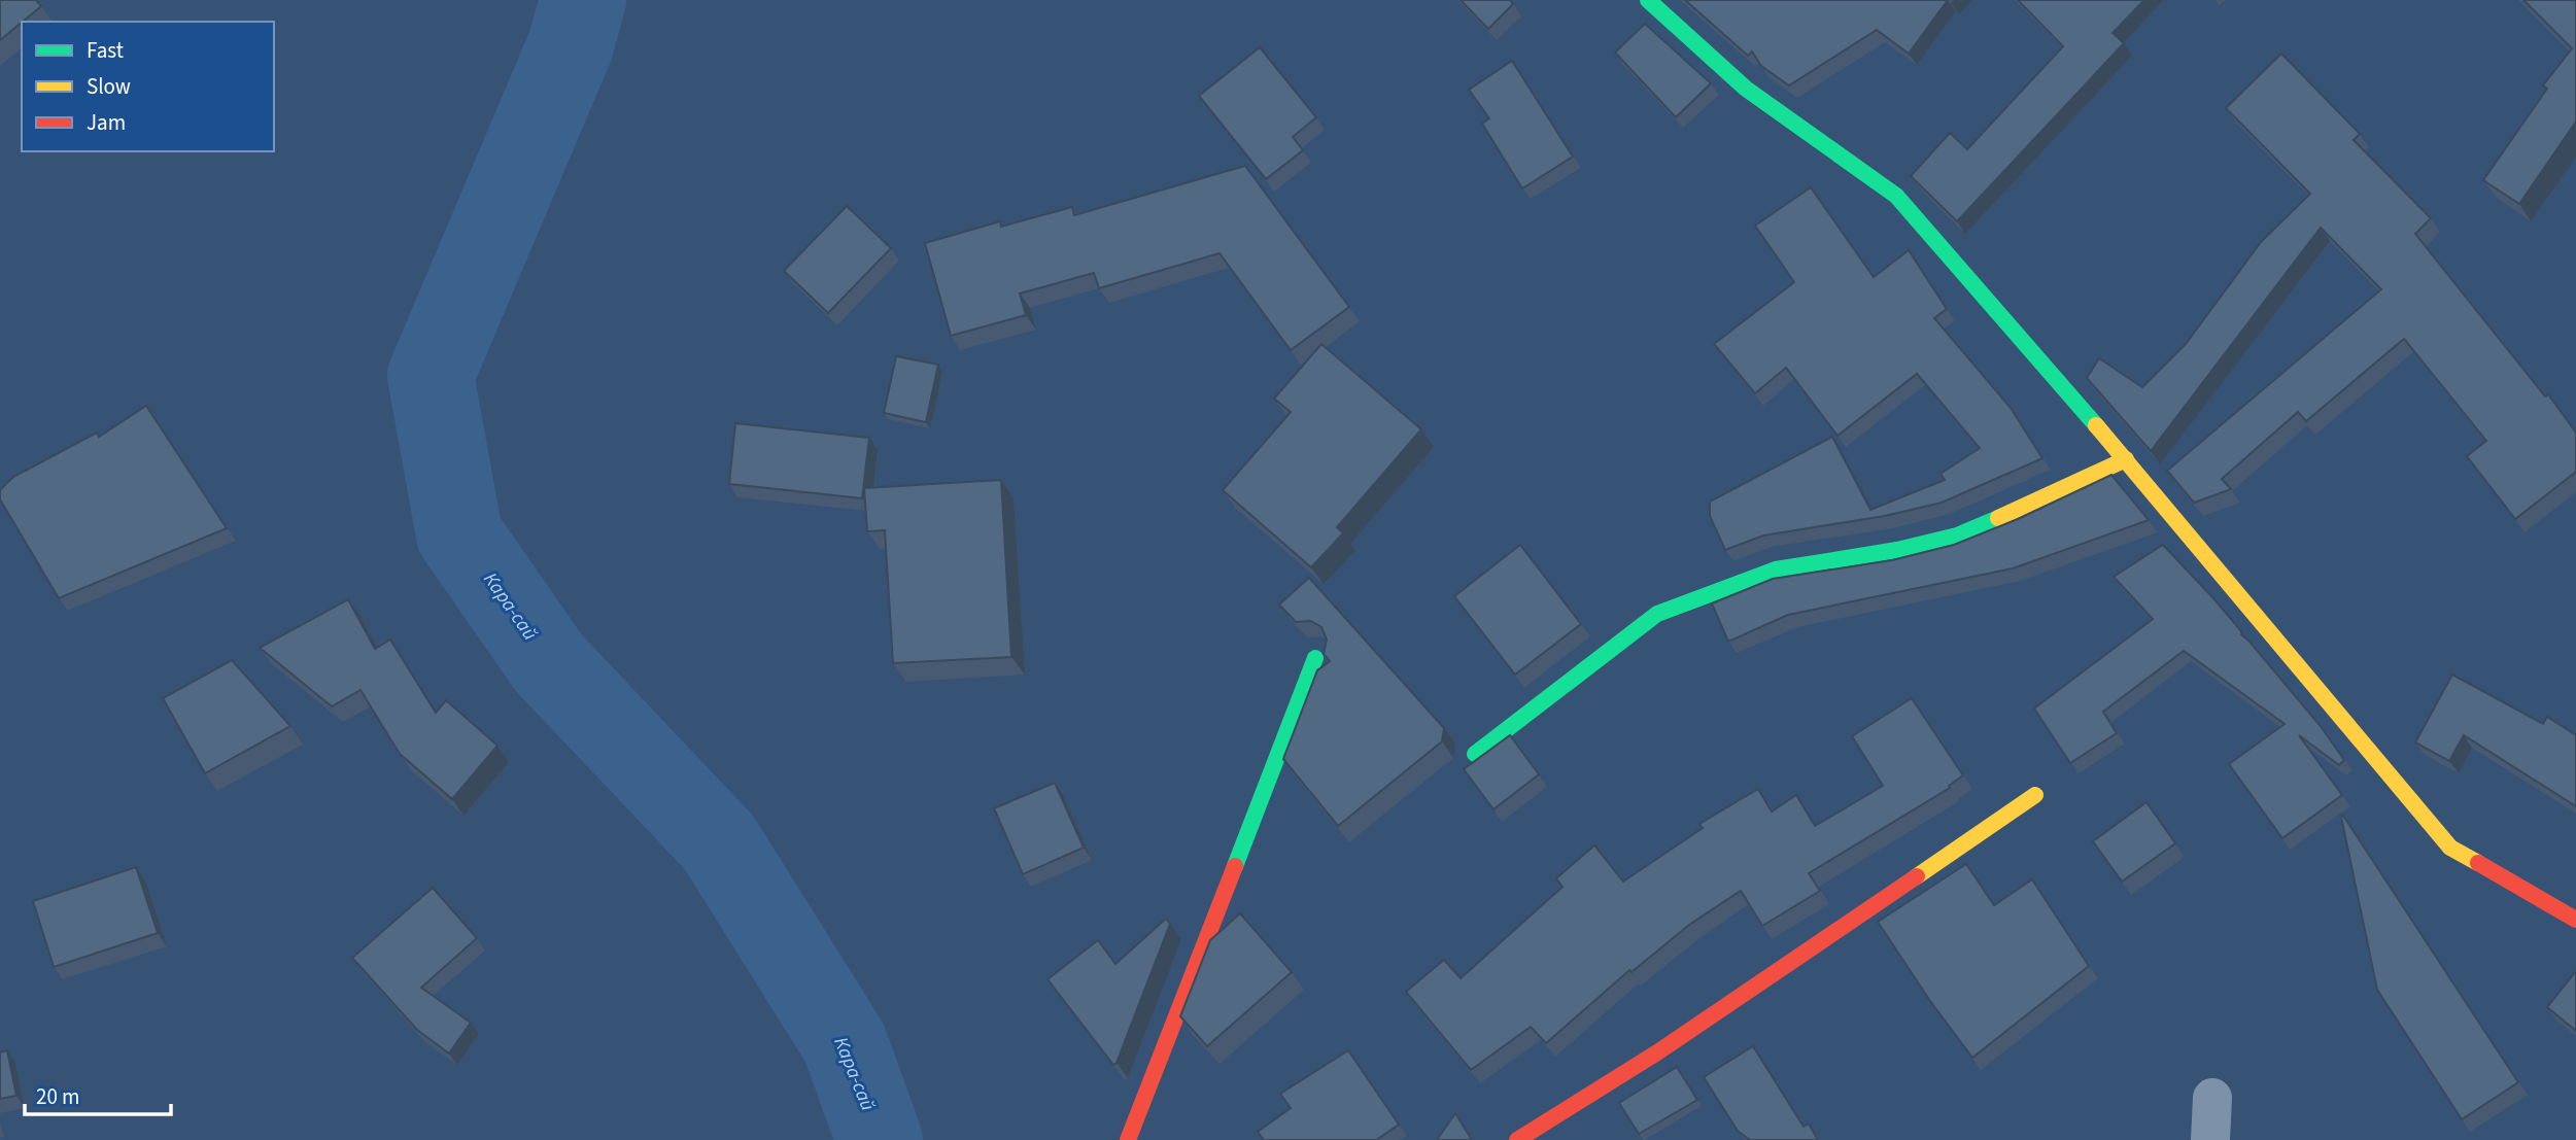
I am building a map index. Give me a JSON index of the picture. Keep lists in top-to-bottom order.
{
  "water": ["Кара-сай"],
  "legend": ["Fast", "Slow", "Jam"],
  "scale_bar": "20 m"
}
